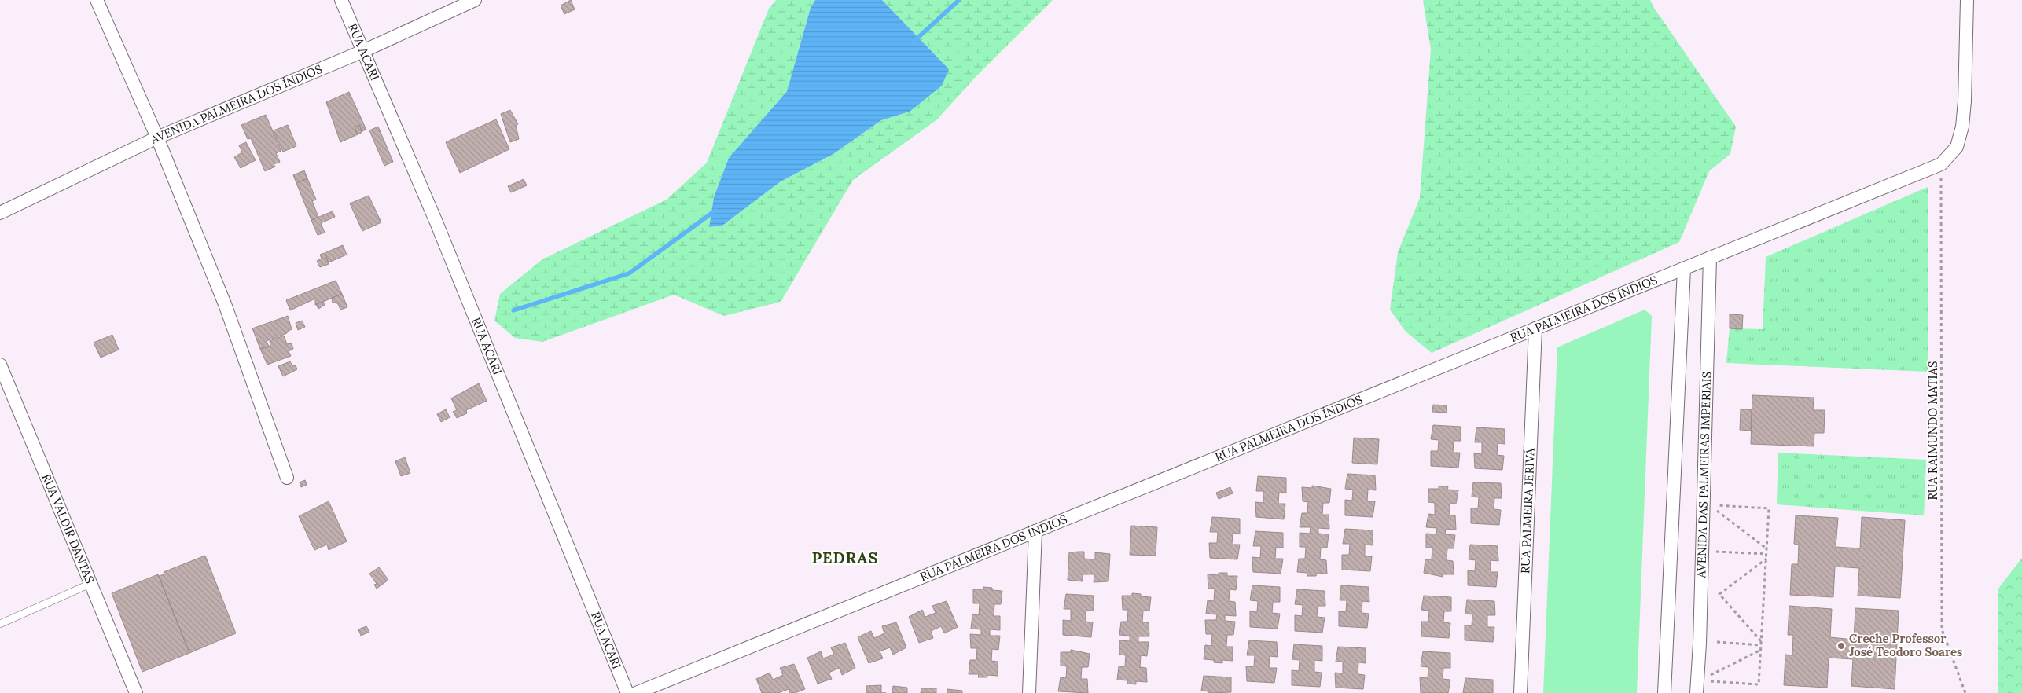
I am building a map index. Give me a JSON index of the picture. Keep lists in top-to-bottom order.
{
  "streets": {
    "street": [
      "RUA ACARI",
      "AVENIDA PALMEIRA DOS ÍNDIOS",
      "RUA PALMEIRA DOS ÍNDIOS",
      "AVENIDA DAS PALMEIRAS IMPERIAIS",
      "RUA PALMEIRA JERIVÁ",
      "RUA VALDIR DANTAS"
    ],
    "path": ["RUA RAIMUNDO MATIAS"]
  },
  "crossings": [
    ["RUA ACARI", "AVENIDA PALMEIRA DOS ÍNDIOS"],
    ["RUA PALMEIRA DOS ÍNDIOS", "RUA RAIMUNDO MATIAS"],
    ["RUA PALMEIRA DOS ÍNDIOS", "AVENIDA DAS PALMEIRAS IMPERIAIS"],
    ["RUA PALMEIRA DOS ÍNDIOS", "RUA PALMEIRA JERIVÁ"]
  ],
  "districts": ["PEDRAS"],
  "places": ["Creche Professor José Teodoro Soares"]
}
